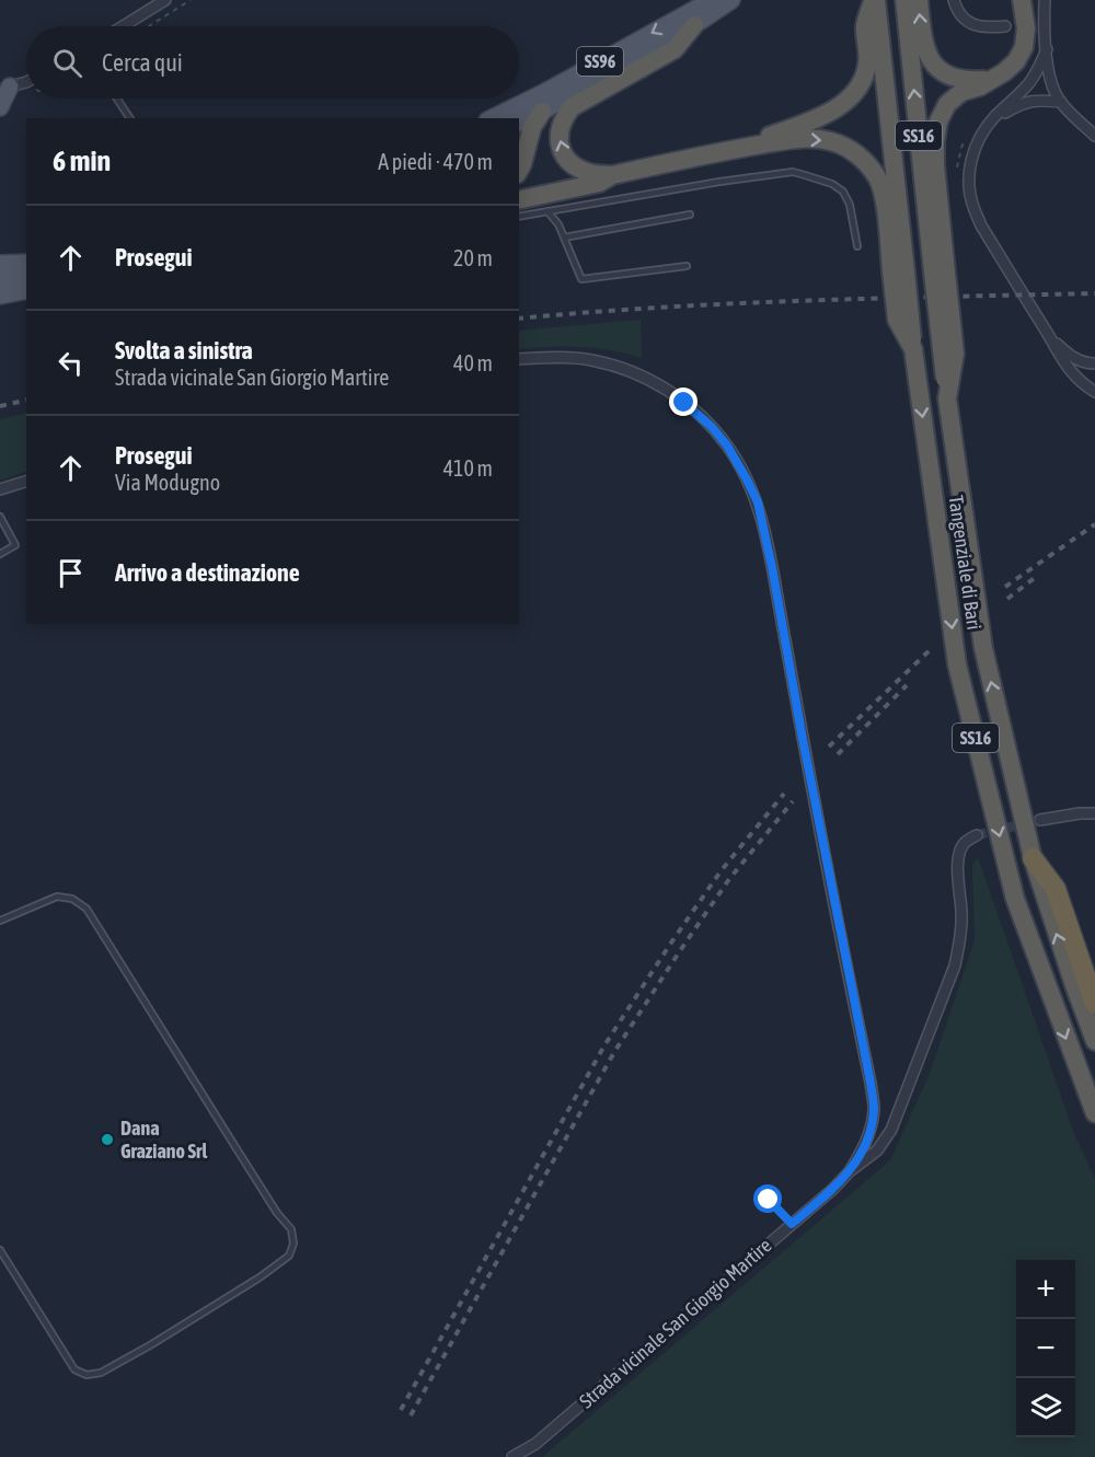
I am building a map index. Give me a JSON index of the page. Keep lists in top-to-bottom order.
{
  "streets": {
    "highway": ["SS16", "Tangenziale di Bari"],
    "main road": ["SS96"],
    "street": ["Strada vicinale San Giorgio Martire"]
  },
  "places": ["Dana Graziano Srl"],
  "page": {
    "search": "Cerca qui",
    "heading": ["6 min", "A piedi · 470 m"],
    "list": [
      ["Prosegui", "20 m"],
      ["Svolta a sinistra", "Strada vicinale San Giorgio Martire", "40 m"],
      ["Prosegui", "Via Modugno", "410 m"],
      "Arrivo a destinazione"
    ],
    "map_buttons": ["+", "−"]
  }
}
